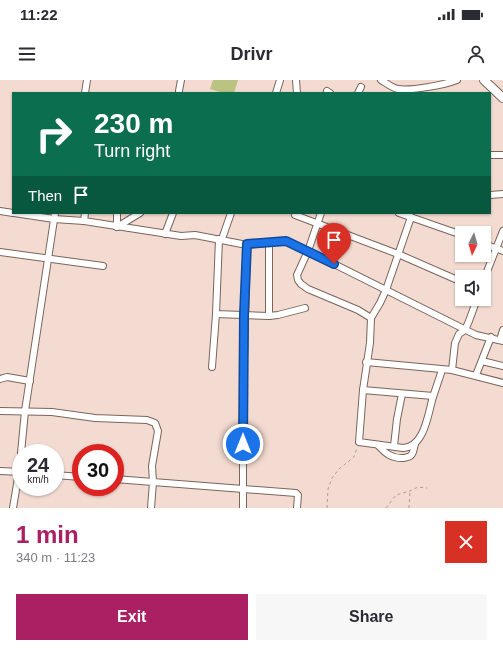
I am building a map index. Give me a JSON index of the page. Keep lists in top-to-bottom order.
{
  "north": "bottom",
  "page": {
    "status": "11:22",
    "header": "Drivr",
    "turn": ["230 m", "Turn right"],
    "then": "Then",
    "speed": "24 km/h",
    "limit": "30",
    "heading": ["1 min", "340 m · 11:23"],
    "buttons": ["Exit", "Share"]
  }
}
